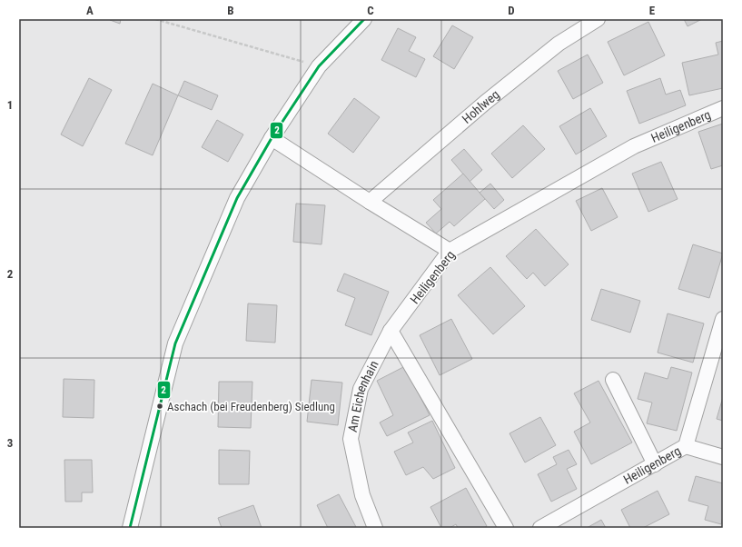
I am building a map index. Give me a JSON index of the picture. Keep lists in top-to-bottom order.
{
  "streets": {
    "street": ["Hohlweg", "Heiligenberg", "Am Eichenhain"]
  },
  "crossings": [
    ["Heiligenberg", "Am Eichenhain"]
  ],
  "places": ["Aschach (bei Freudenberg) Siedlung"],
  "lines": ["transit line 2"],
  "grid": {
    "columns": [
      "A",
      "B",
      "C",
      "D",
      "E"
    ],
    "rows": ["1", "2", "3"]
  }
}
